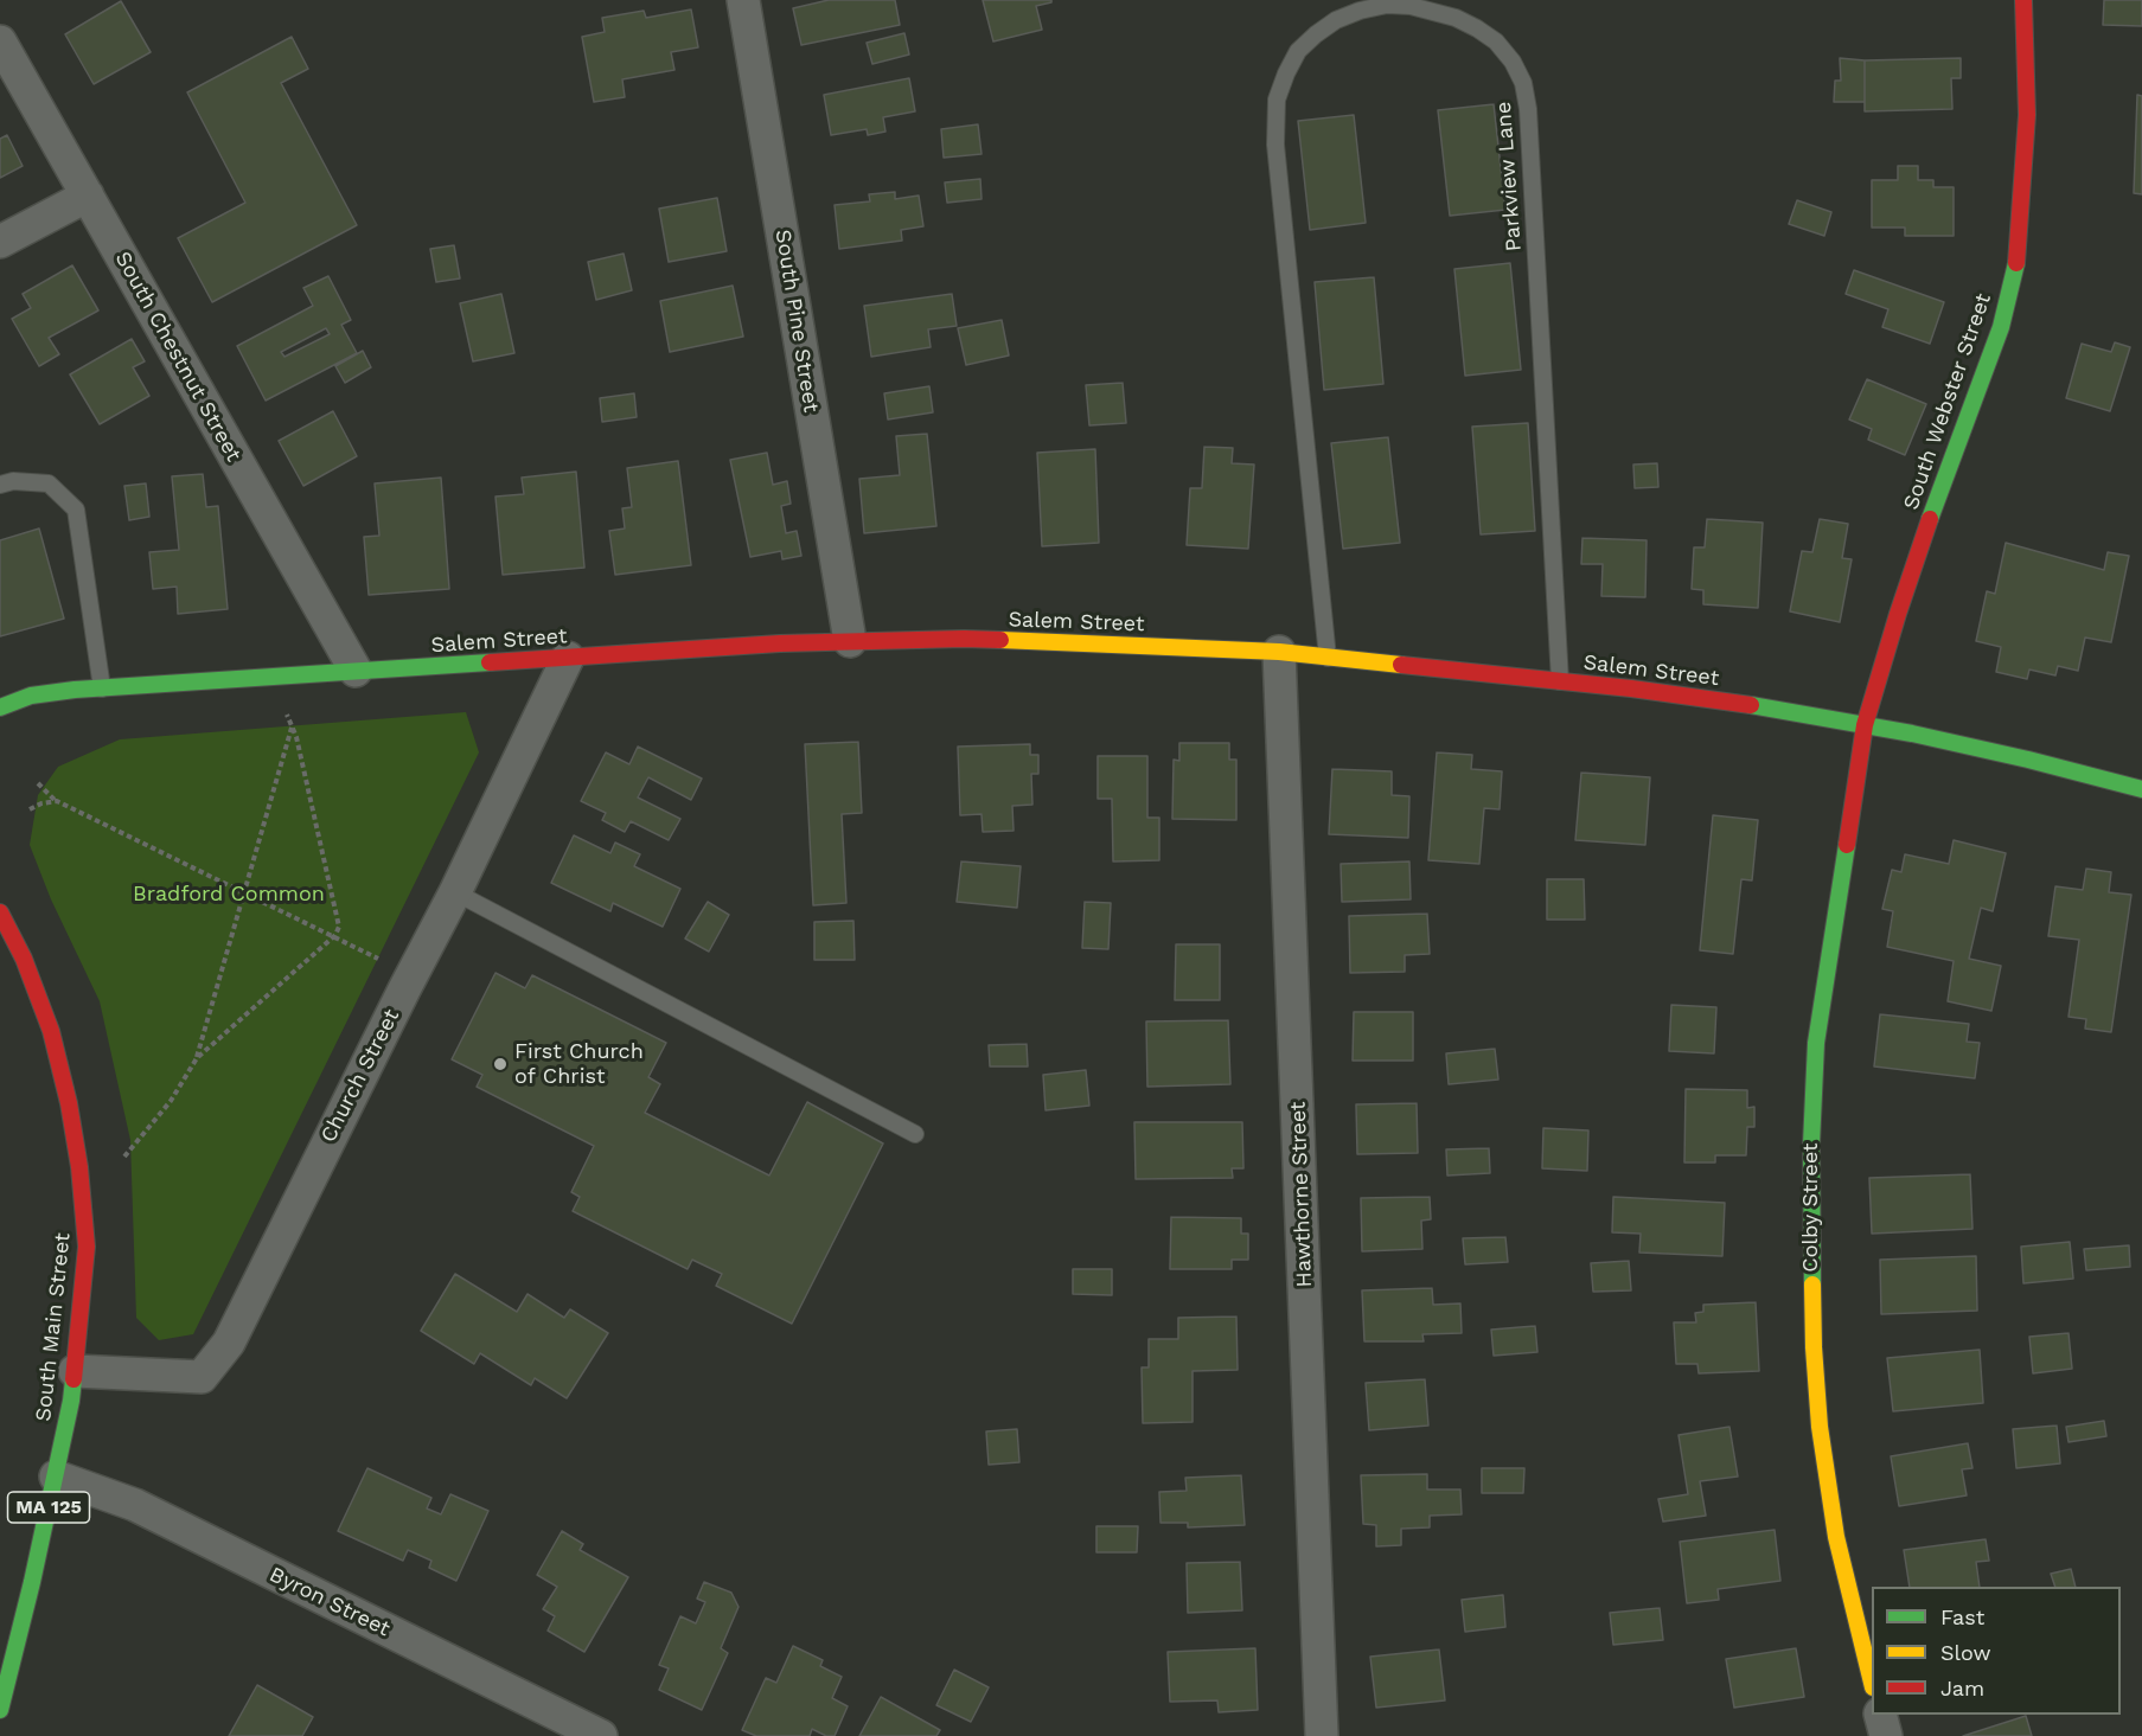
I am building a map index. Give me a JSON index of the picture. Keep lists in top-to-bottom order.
{
  "streets": {
    "main road": [
      "South Webster Street",
      "Salem Street",
      "Colby Street",
      "South Main Street",
      "MA 125"
    ],
    "street": [
      "South Pine Street",
      "South Chestnut Street",
      "Church Street",
      "Hawthorne Street",
      "Byron Street"
    ],
    "lane": ["Parkview Lane"]
  },
  "crossings": [
    ["Parkview Lane", "Salem Street"],
    ["South Pine Street", "Salem Street"],
    ["South Chestnut Street", "Salem Street"],
    ["South Webster Street", "Salem Street"],
    ["South Webster Street", "Colby Street"],
    ["Salem Street", "Church Street"],
    ["Salem Street", "Hawthorne Street"],
    ["Salem Street", "Colby Street"],
    ["Church Street", "South Main Street"],
    ["South Main Street", "Byron Street"]
  ],
  "parks": ["Bradford Common"],
  "places": ["First Church of Christ"],
  "legend": ["Fast", "Slow", "Jam"]
}
